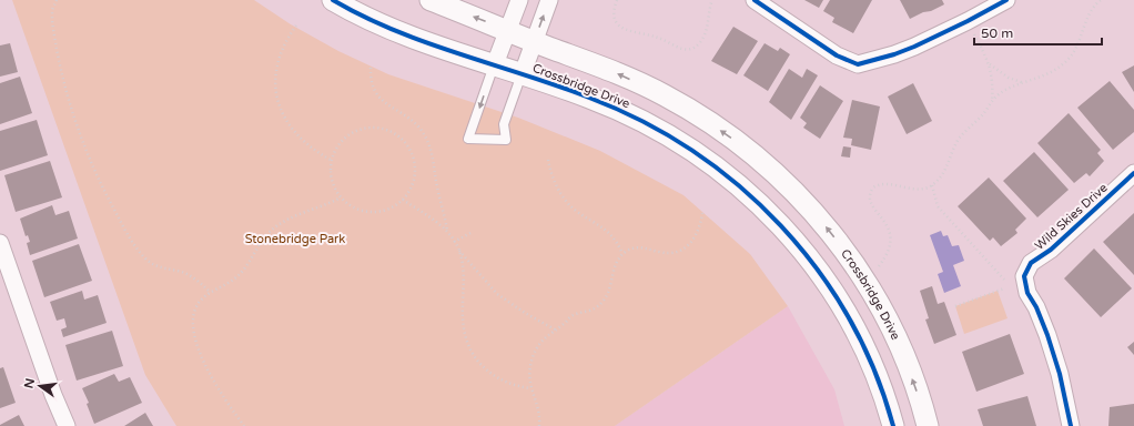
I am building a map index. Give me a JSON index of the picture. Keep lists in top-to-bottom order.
{
  "streets": {
    "street": ["Crossbridge Drive", "Wild Skies Drive"]
  },
  "parks": ["Stonebridge Park"],
  "scale_bar": "50 m",
  "north": "left"
}
